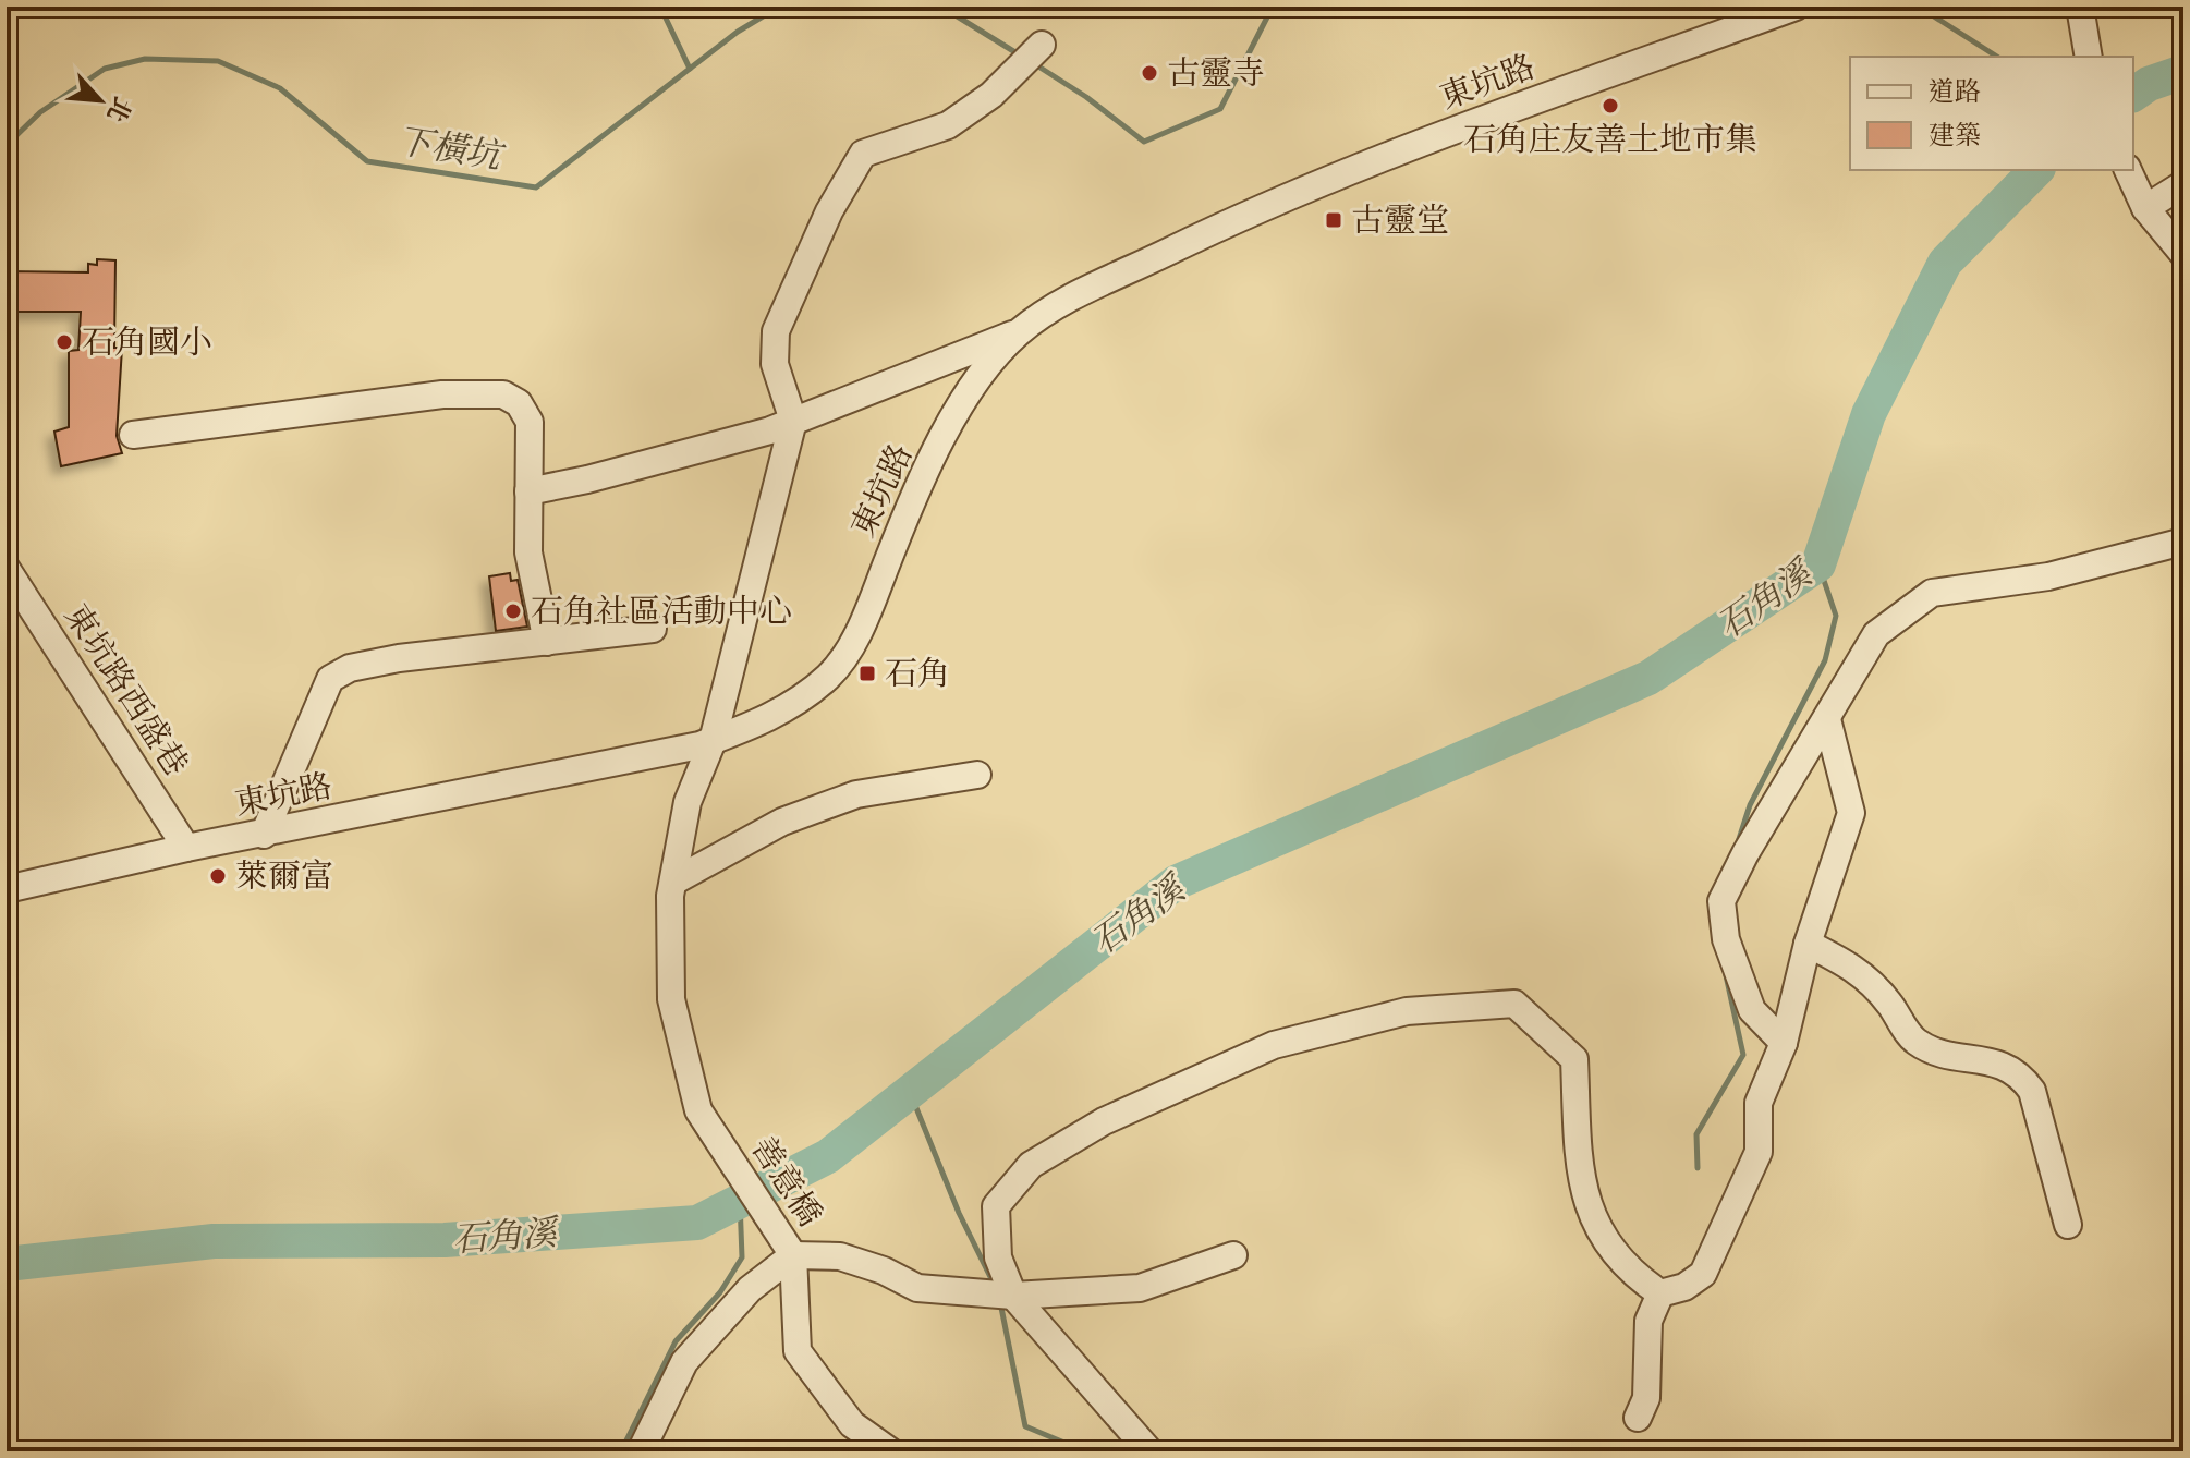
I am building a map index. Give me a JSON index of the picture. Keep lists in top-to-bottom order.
{
  "streets": {
    "street": ["東坑路", "東坑路西盛巷", "善意橋"]
  },
  "crossings": [
    ["東坑路", "東坑路西盛巷"],
    ["東坑路", "善意橋"]
  ],
  "water": ["下橫坑", "石角溪"],
  "places": {
    "other": [
      "古靈寺",
      "石角庄友善土地市集",
      "石角國小",
      "石角社區活動中心",
      "萊爾富"
    ],
    "transit": ["古靈堂", "石角"]
  },
  "legend": ["道路", "建築"],
  "north": "bottom right"
}
